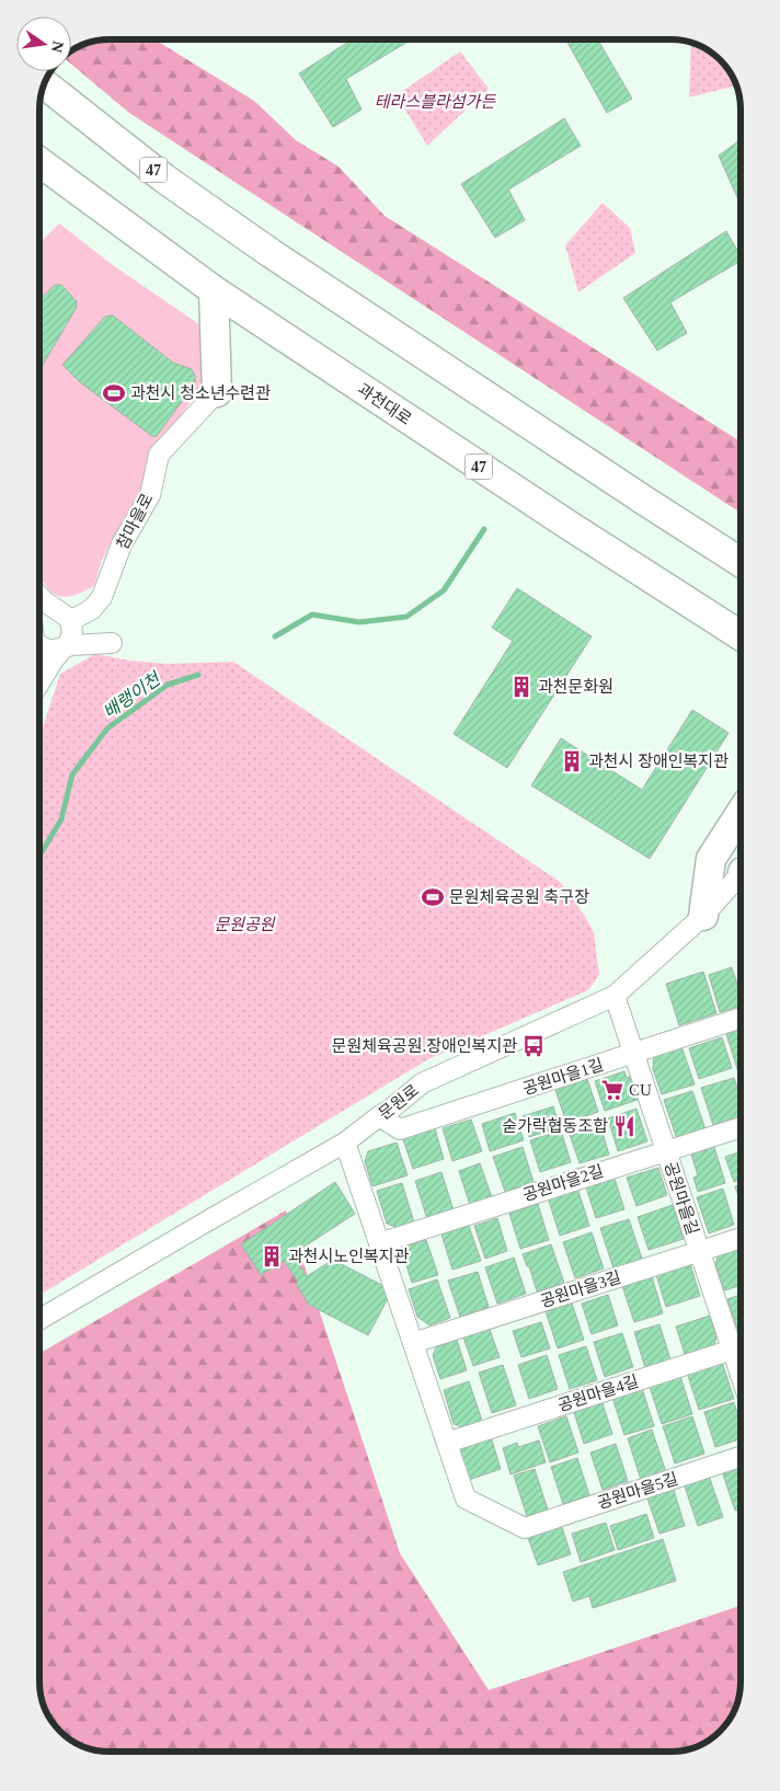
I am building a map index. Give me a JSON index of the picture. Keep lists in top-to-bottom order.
{
  "streets": {
    "highway": ["47", "과천대로"],
    "street": [
      "참마을로",
      "공원마을1길",
      "문원로",
      "공원마을2길",
      "공원마을길",
      "공원마을3길",
      "공원마을4길",
      "공원마을5길"
    ]
  },
  "crossings": [
    ["공원마을1길", "문원로"],
    ["공원마을1길", "공원마을길"],
    ["문원로", "공원마을길"],
    ["공원마을2길", "공원마을길"],
    ["공원마을길", "공원마을3길"],
    ["공원마을길", "공원마을4길"],
    ["공원마을4길", "공원마을5길"]
  ],
  "water": ["배랭이천"],
  "parks": ["테라스블라섬가든", "문원공원"],
  "places": {
    "sports": ["과천시 청소년수련관", "문원체육공원 축구장"],
    "building": ["과천문화원", "과천시 장애인복지관", "과천시노인복지관"],
    "bus stop": ["문원체육공원.장애인복지관"],
    "supermarket": ["CU"],
    "restaurant": ["숟가락협동조합"]
  },
  "north": "right"
}
